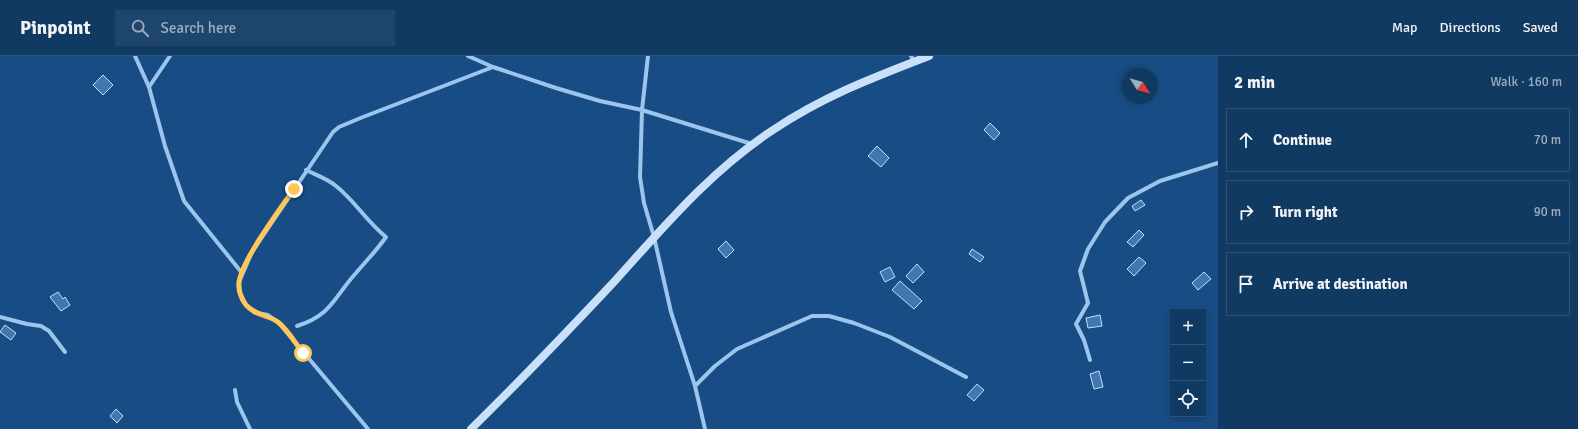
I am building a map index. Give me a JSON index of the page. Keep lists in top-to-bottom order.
{
  "north": "bottom right",
  "page": {
    "header": "Pinpoint",
    "search": "Search here",
    "nav": ["Map", "Directions", "Saved"],
    "heading": ["2 min", "Walk · 160 m"],
    "list": [
      ["Continue", "70 m"],
      ["Turn right", "90 m"],
      "Arrive at destination"
    ],
    "map_buttons": ["+", "−"]
  }
}
